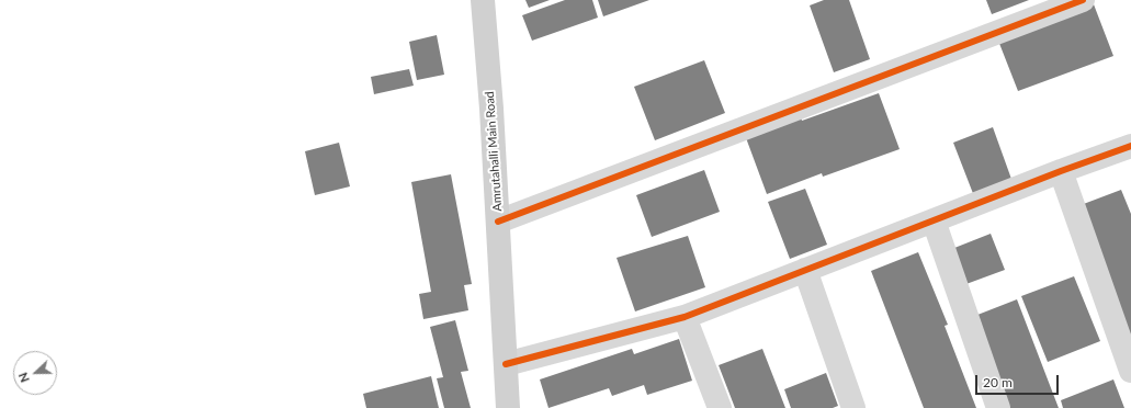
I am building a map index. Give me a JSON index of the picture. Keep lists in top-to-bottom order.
{
  "streets": {
    "street": ["Amrutahalli Main Road"]
  },
  "scale_bar": "20 m",
  "north": "left"
}
